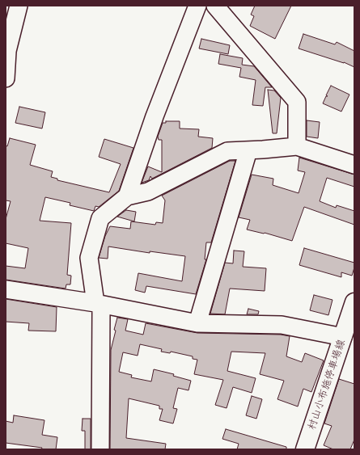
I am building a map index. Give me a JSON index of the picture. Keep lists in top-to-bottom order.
{
  "streets": {
    "main road": ["村山小布施停車場線"]
  }
}
